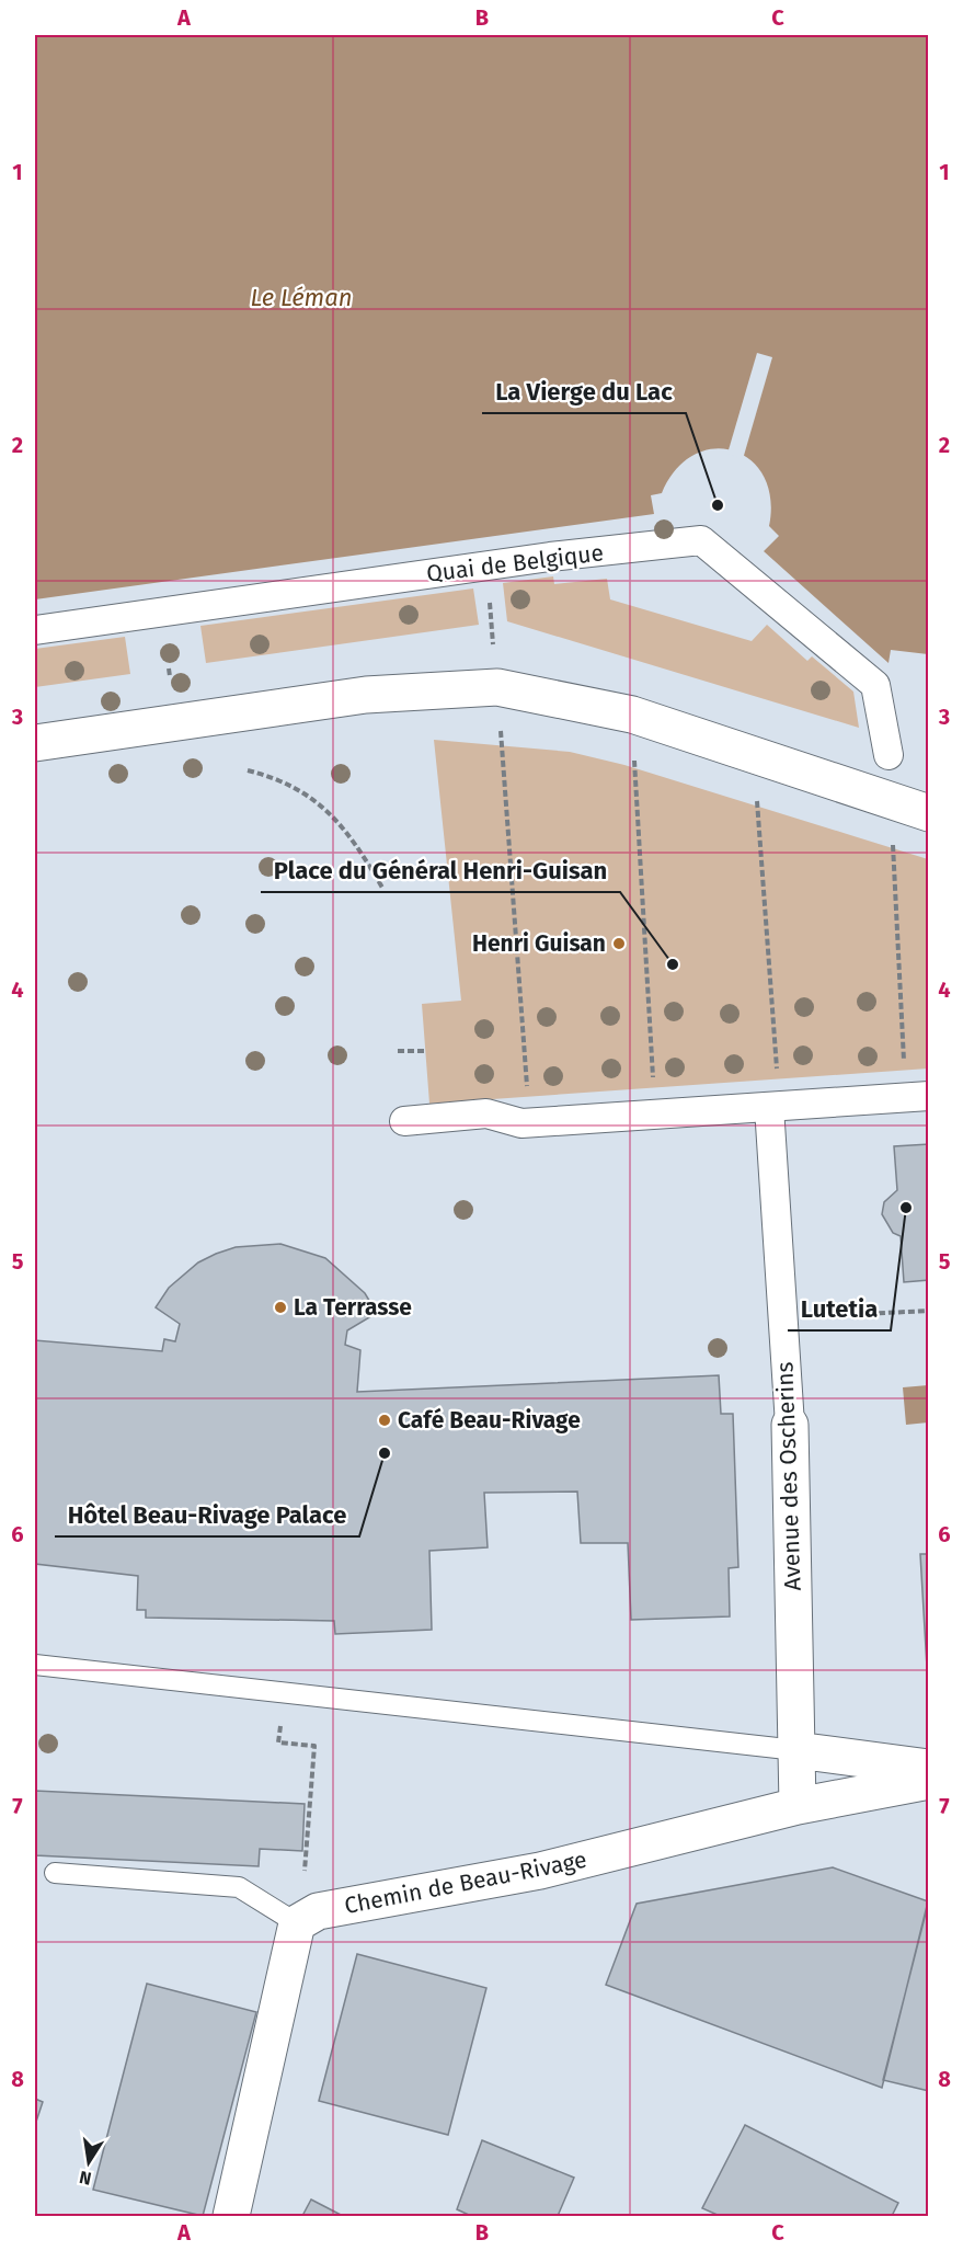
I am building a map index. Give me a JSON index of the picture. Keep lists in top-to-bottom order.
{
  "streets": {
    "street": ["Quai de Belgique", "Avenue des Oscherins", "Chemin de Beau-Rivage"]
  },
  "crossings": [
    ["Avenue des Oscherins", "Chemin de Beau-Rivage"]
  ],
  "water": ["Le Léman"],
  "places": [
    "La Vierge du Lac",
    "Henri Guisan",
    "Place du Général Henri-Guisan",
    "Lutetia",
    "La Terrasse",
    "Café Beau-Rivage",
    "Hôtel Beau-Rivage Palace"
  ],
  "north": "bottom",
  "grid": {
    "columns": ["A", "B", "C"],
    "rows": [
      "1",
      "2",
      "3",
      "4",
      "5",
      "6",
      "7",
      "8"
    ]
  }
}
